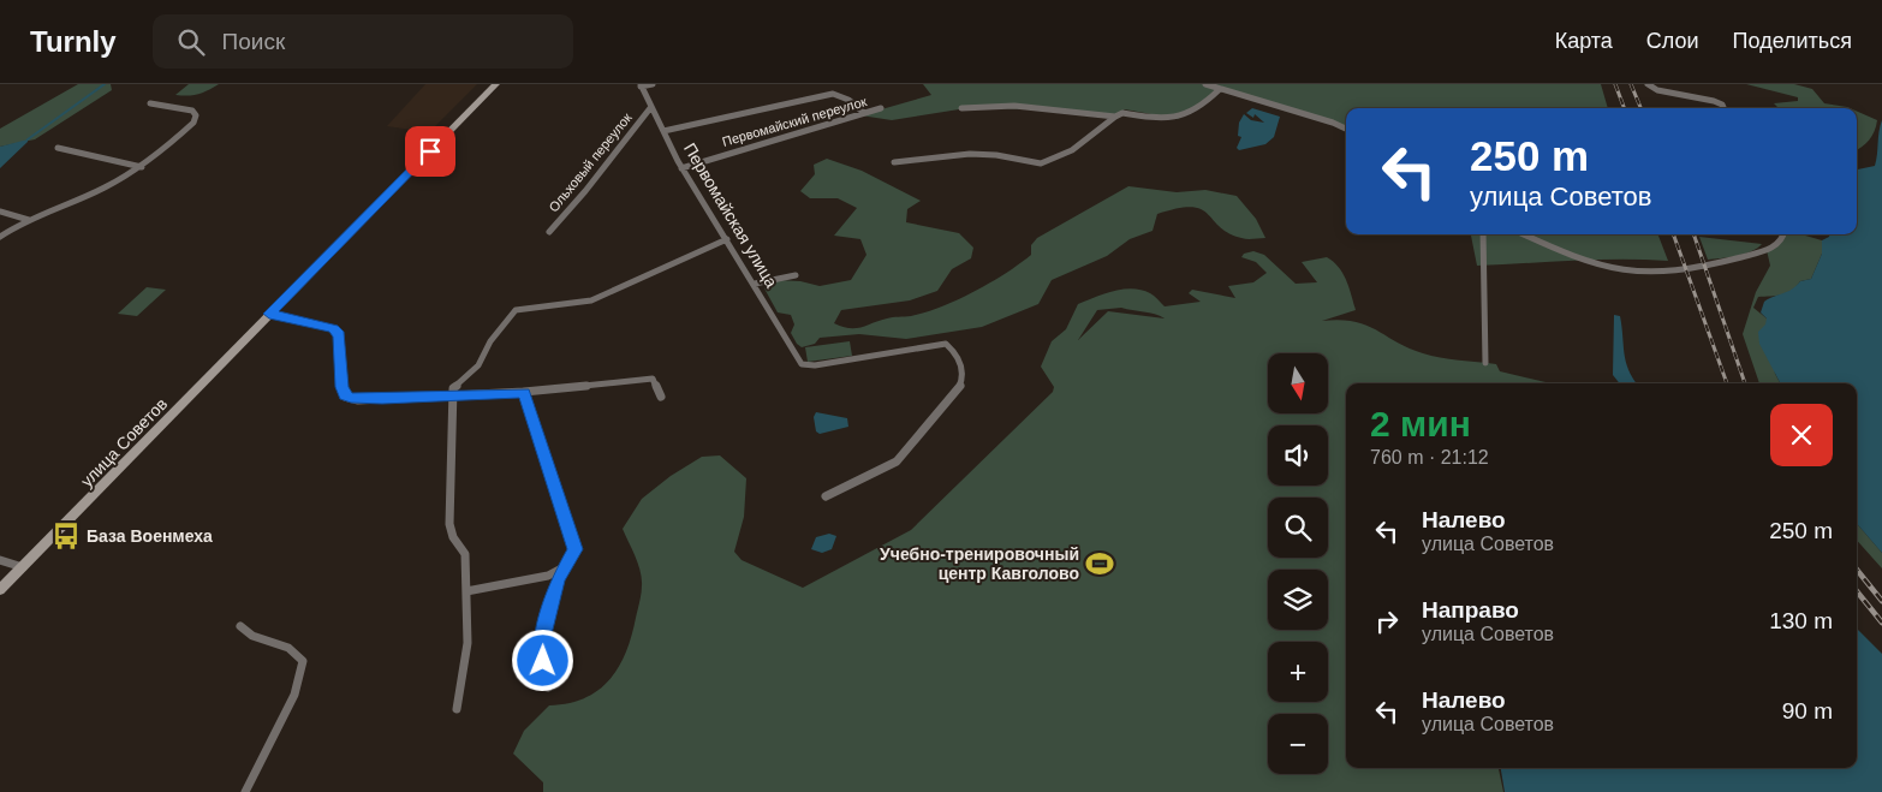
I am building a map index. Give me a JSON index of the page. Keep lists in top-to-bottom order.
{
  "streets": {
    "main road": ["улица Советов"],
    "street": ["Первомайский переулок", "Ольховый переулок", "Первомайская улица"]
  },
  "crossings": [
    ["Первомайский переулок", "Первомайская улица"],
    ["Ольховый переулок", "Первомайская улица"]
  ],
  "places": {
    "bus stop": ["База Военмеха"],
    "sports": ["Учебно-тренировочный центр Кавголово"]
  },
  "north": "bottom",
  "page": {
    "header": "Turnly",
    "search": "Поиск",
    "nav": ["Карта", "Слои", "Поделиться"],
    "turn": ["250 m", "улица Советов"],
    "map_buttons": ["+", "−"],
    "heading": ["2 мин", "760 m · 21:12"],
    "list": [
      {
        "name": "Налево",
        "note": "улица Советов",
        "value": "250 m"
      },
      {
        "name": "Направо",
        "note": "улица Советов",
        "value": "130 m"
      },
      {
        "name": "Налево",
        "note": "улица Советов",
        "value": "90 m"
      }
    ]
  }
}
